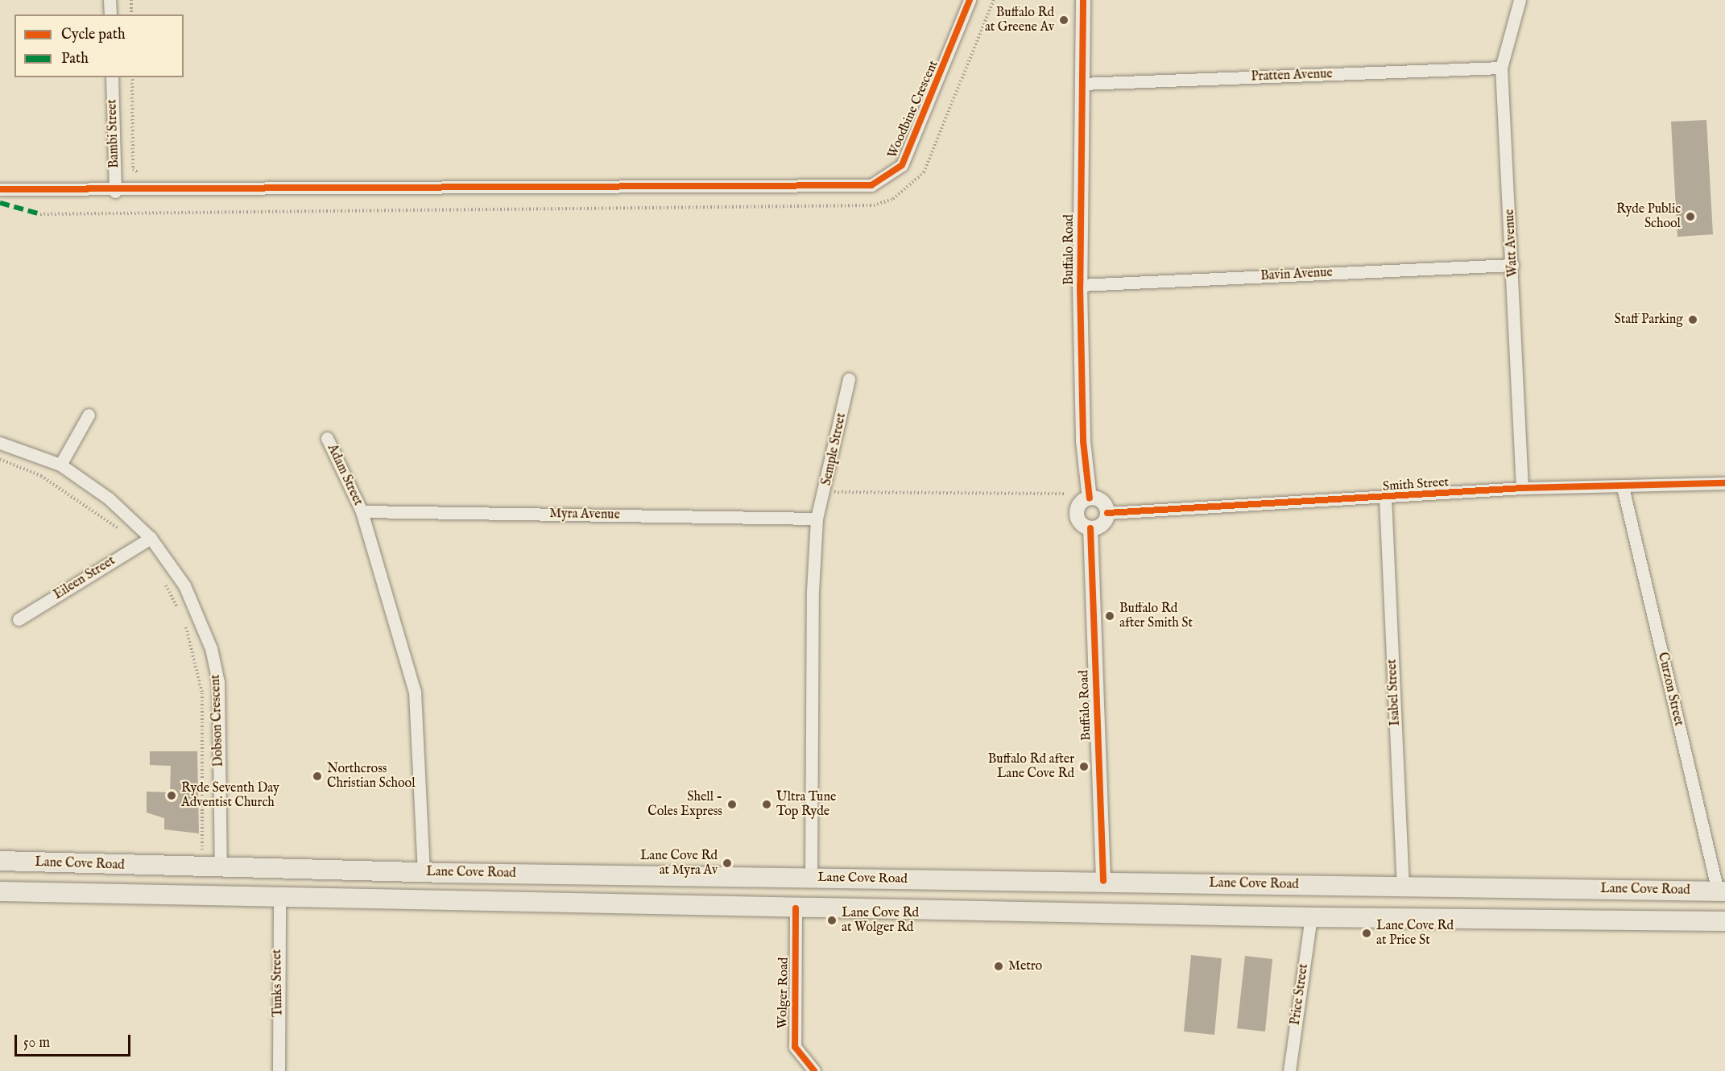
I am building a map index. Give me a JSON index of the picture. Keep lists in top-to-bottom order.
{
  "streets": {
    "highway": ["Buffalo Road", "Lane Cove Road"],
    "street": [
      "Pratten Avenue",
      "Woodbine Crescent",
      "Bambi Street",
      "Watt Avenue",
      "Bavin Avenue",
      "Semple Street",
      "Adam Street",
      "Smith Street",
      "Myra Avenue",
      "Eileen Street",
      "Curzon Street",
      "Isabel Street",
      "Dobson Crescent",
      "Tunks Street",
      "Wolger Road",
      "Price Street"
    ]
  },
  "crossings": [
    ["Pratten Avenue", "Watt Avenue"],
    ["Pratten Avenue", "Buffalo Road"],
    ["Woodbine Crescent", "Bambi Street"],
    ["Watt Avenue", "Bavin Avenue"],
    ["Watt Avenue", "Smith Street"],
    ["Buffalo Road", "Bavin Avenue"],
    ["Buffalo Road", "Smith Street"],
    ["Buffalo Road", "Lane Cove Road"],
    ["Semple Street", "Myra Avenue"],
    ["Adam Street", "Myra Avenue"],
    ["Smith Street", "Curzon Street"],
    ["Smith Street", "Isabel Street"],
    ["Eileen Street", "Dobson Crescent"],
    ["Curzon Street", "Lane Cove Road"],
    ["Isabel Street", "Lane Cove Road"],
    ["Dobson Crescent", "Lane Cove Road"],
    ["Lane Cove Road", "Tunks Street"],
    ["Lane Cove Road", "Wolger Road"],
    ["Lane Cove Road", "Price Street"]
  ],
  "places": [
    "Buffalo Rd at Greene Av",
    "Ryde Public School",
    "Staff Parking",
    "Buffalo Rd after Smith St",
    "Buffalo Rd after Lane Cove Rd",
    "Northcross Christian School",
    "Ryde Seventh Day Adventist Church",
    "Shell - Coles Express",
    "Ultra Tune Top Ryde",
    "Lane Cove Rd at Myra Av",
    "Lane Cove Rd at Wolger Rd",
    "Lane Cove Rd at Price St",
    "Metro"
  ],
  "legend": ["Cycle path", "Path"],
  "scale_bar": "50 m"
}
